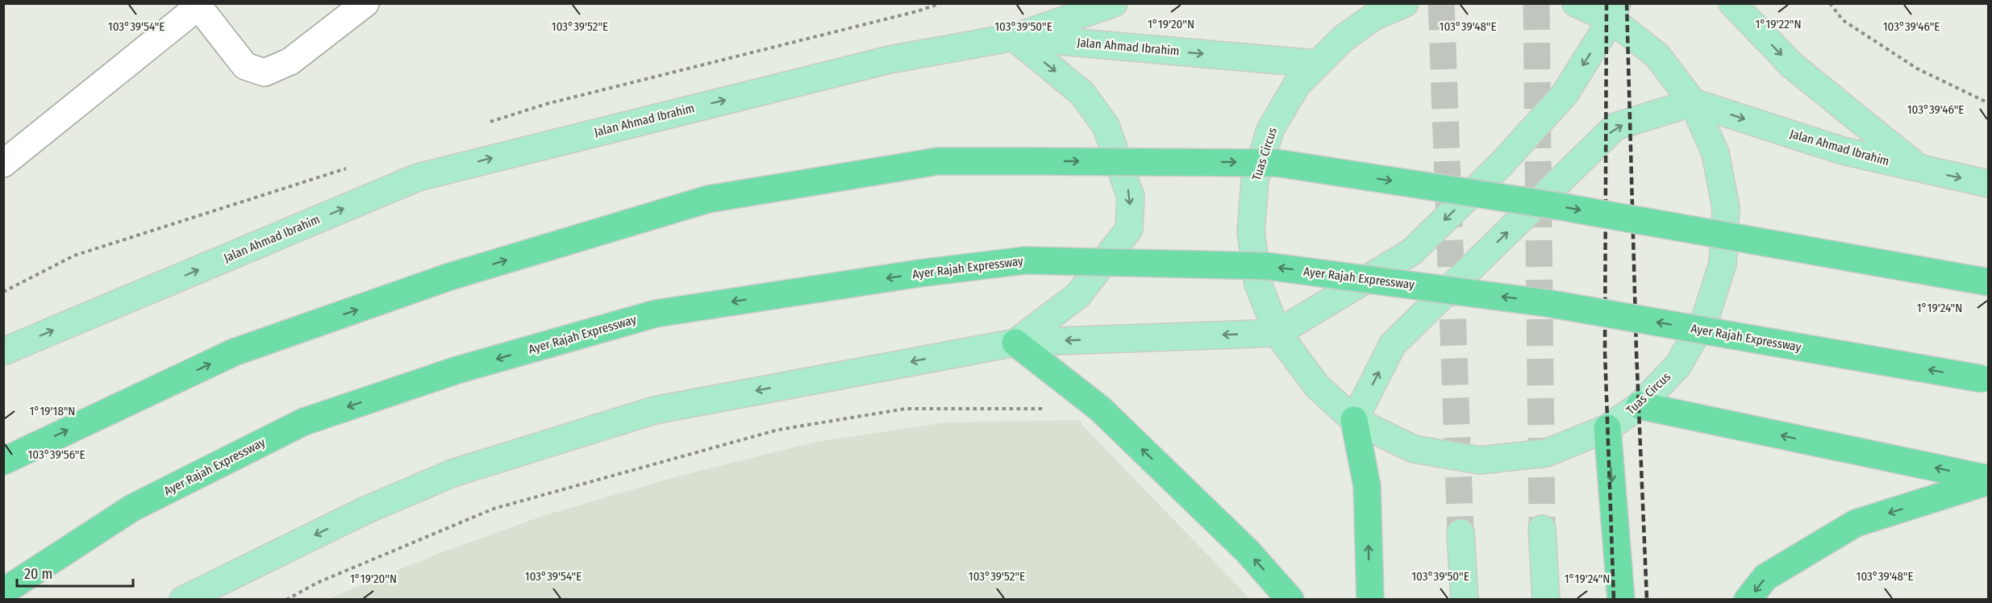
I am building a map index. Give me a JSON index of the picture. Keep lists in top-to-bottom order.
{
  "streets": {
    "highway": ["Ayer Rajah Expressway"],
    "main road": ["Jalan Ahmad Ibrahim", "Tuas Circus"]
  },
  "crossings": [
    ["Jalan Ahmad Ibrahim", "Tuas Circus"]
  ],
  "one_way": ["Jalan Ahmad Ibrahim"],
  "scale_bar": "20 m",
  "coordinates": [
    "1°19'20\"N",
    "1°19'22\"N",
    "103°39'46\"E",
    "103°39'54\"E",
    "103°39'52\"E",
    "103°39'50\"E",
    "103°39'48\"E",
    "1°19'24\"N",
    "1°19'18\"N",
    "103°39'56\"E"
  ]
}
